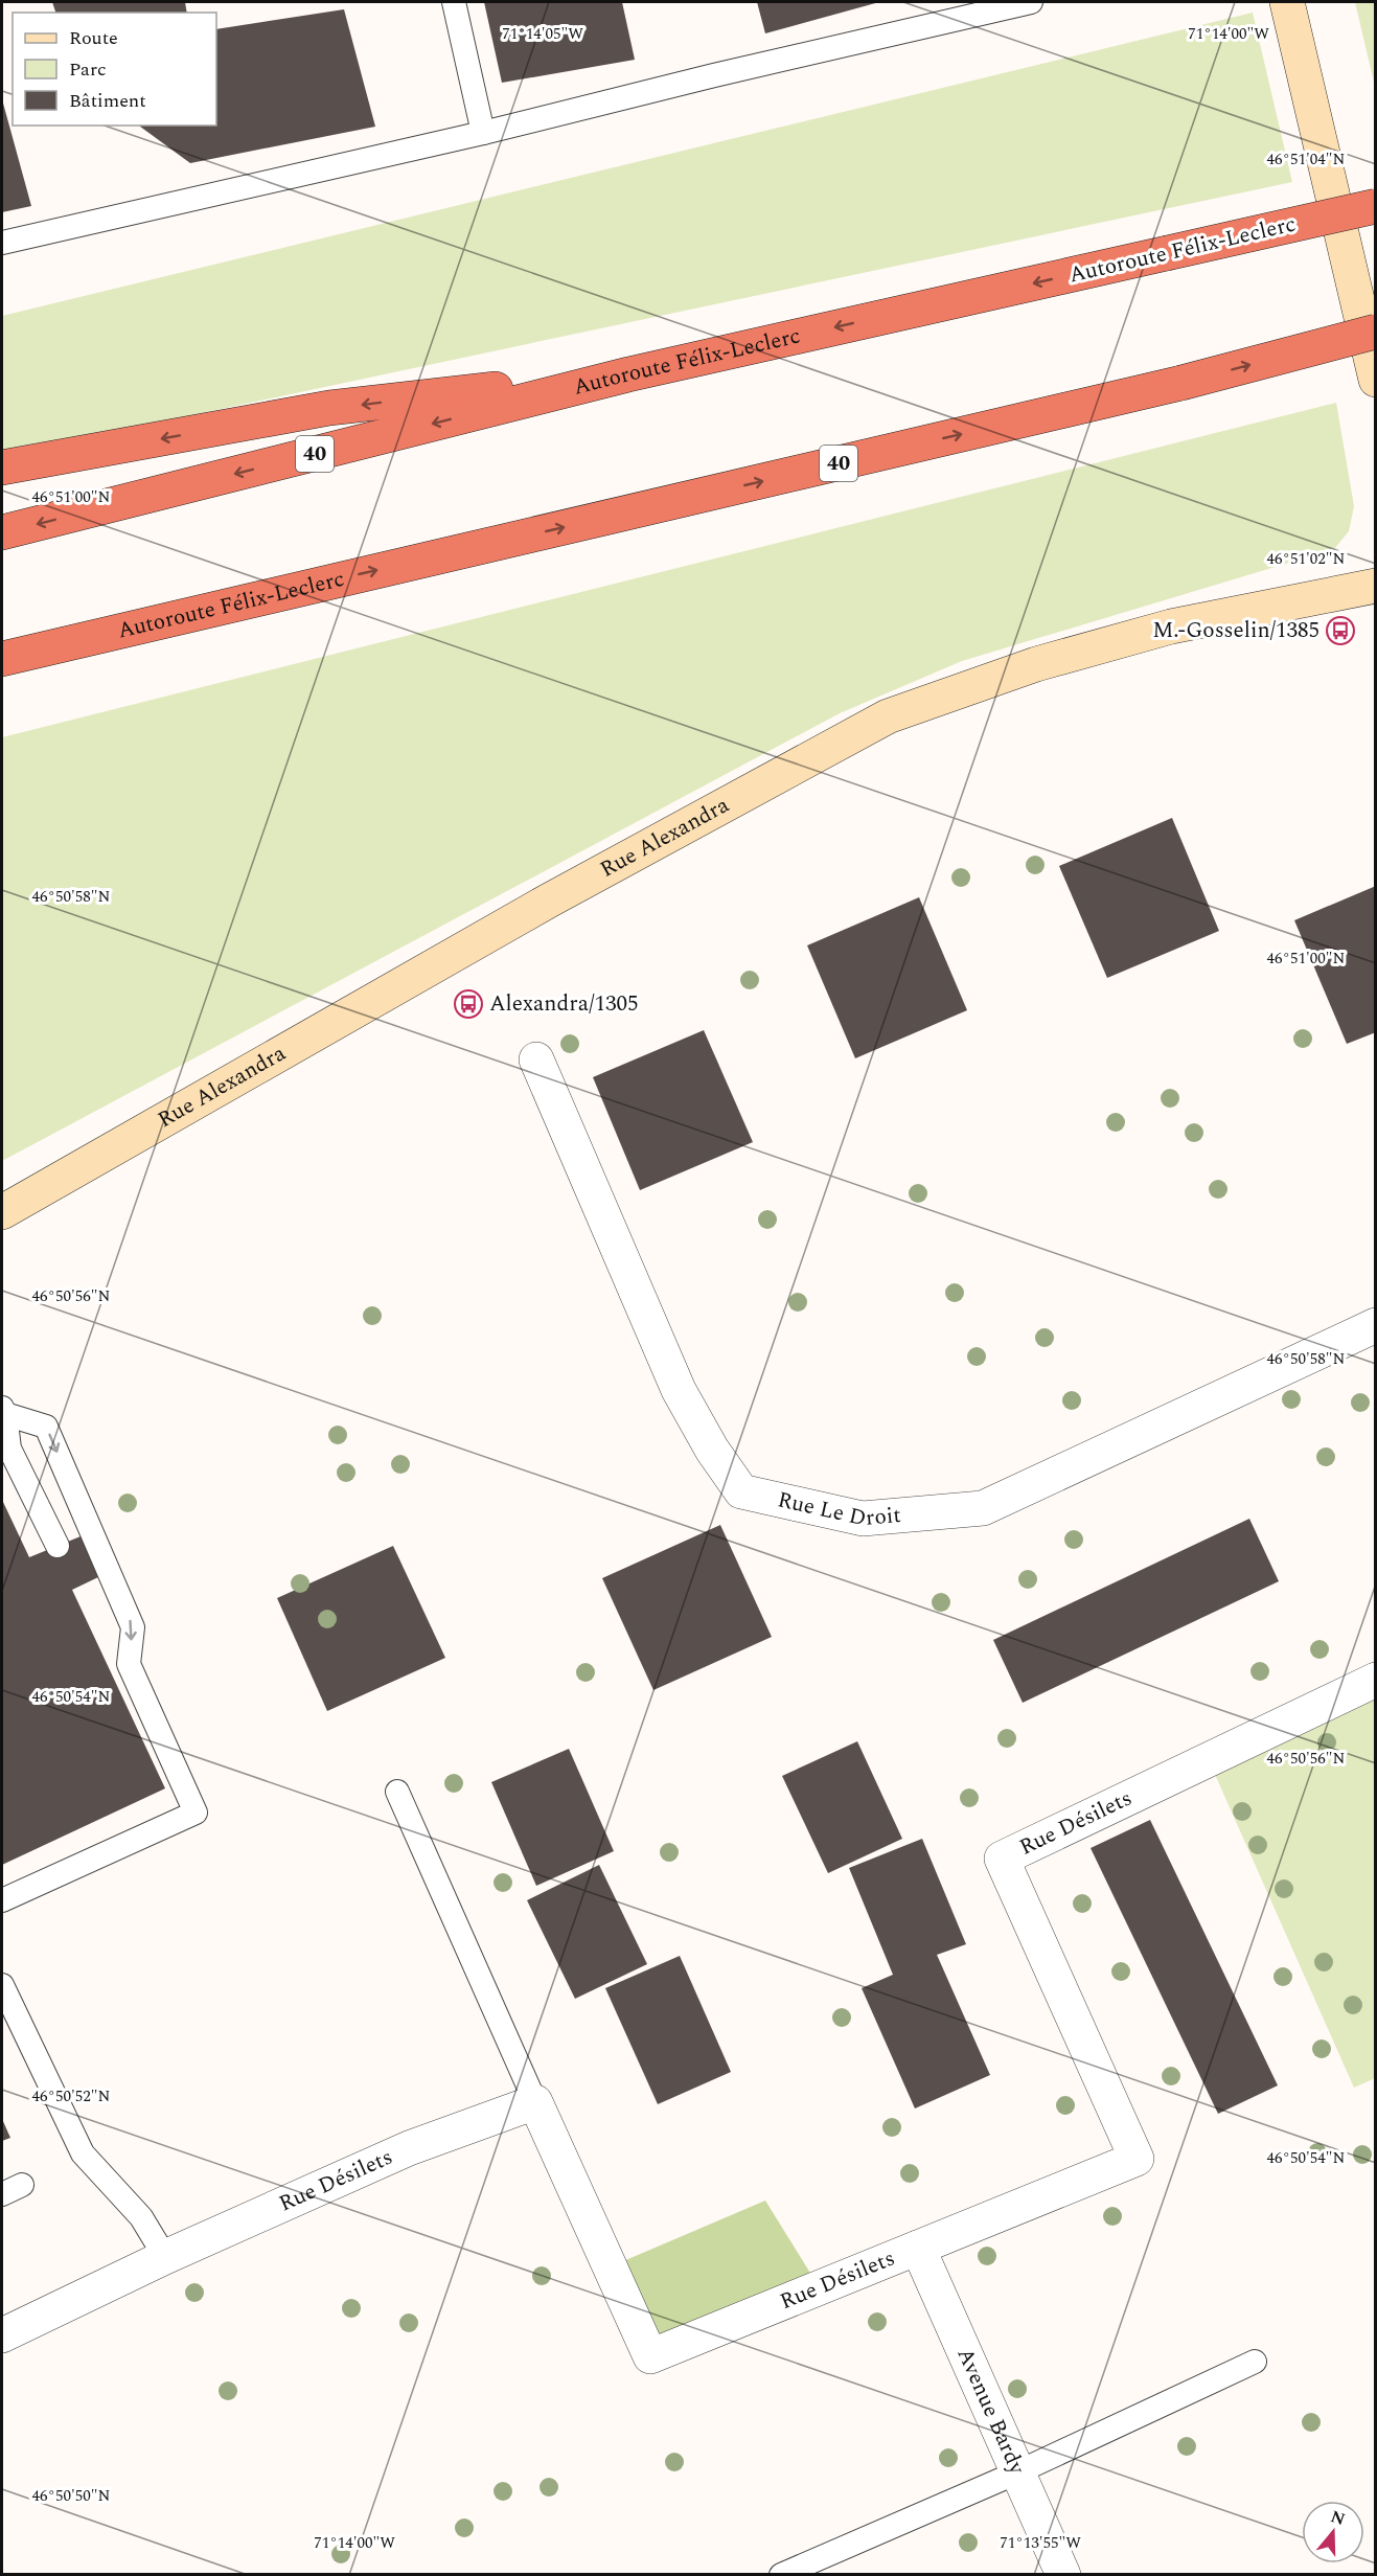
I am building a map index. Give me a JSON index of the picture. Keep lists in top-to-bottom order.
{
  "streets": {
    "highway": ["Autoroute Félix-Leclerc", "40"],
    "street": [
      "Rue Alexandra",
      "Rue Le Droit",
      "Rue Désilets",
      "Avenue Bardy"
    ]
  },
  "crossings": [
    ["Rue Désilets", "Avenue Bardy"]
  ],
  "places": {
    "bus stop": ["M.-Gosselin/1385", "Alexandra/1305"]
  },
  "legend": ["Route", "Parc", "Bâtiment"],
  "north": "top",
  "coordinates": [
    "71°14'05\"W",
    "71°14'00\"W",
    "46°51'04\"N",
    "46°51'00\"N",
    "46°51'02\"N",
    "46°50'58\"N",
    "46°50'56\"N",
    "46°50'54\"N",
    "46°50'52\"N",
    "46°50'50\"N",
    "71°13'55\"W"
  ]
}
